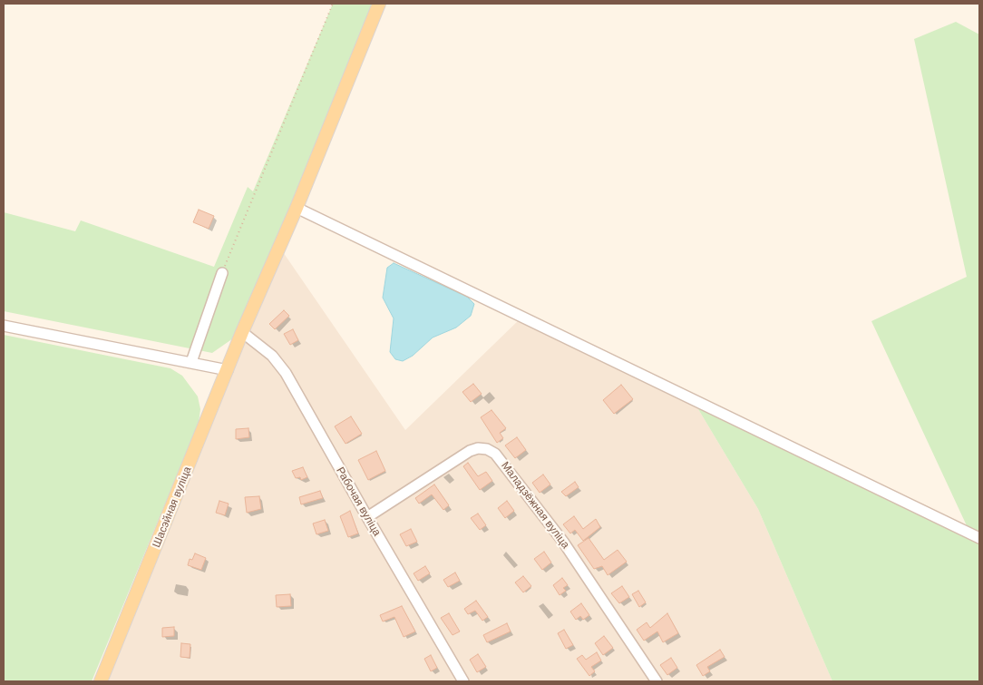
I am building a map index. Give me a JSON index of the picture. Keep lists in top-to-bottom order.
{
  "streets": {
    "main road": ["Шасэйная вуліца"],
    "street": ["Рабочая вуліца", "Маладзёжная вуліца"]
  },
  "crossings": [
    ["Рабочая вуліца", "Маладзёжная вуліца"],
    ["Рабочая вуліца", "Шасэйная вуліца"]
  ]
}
